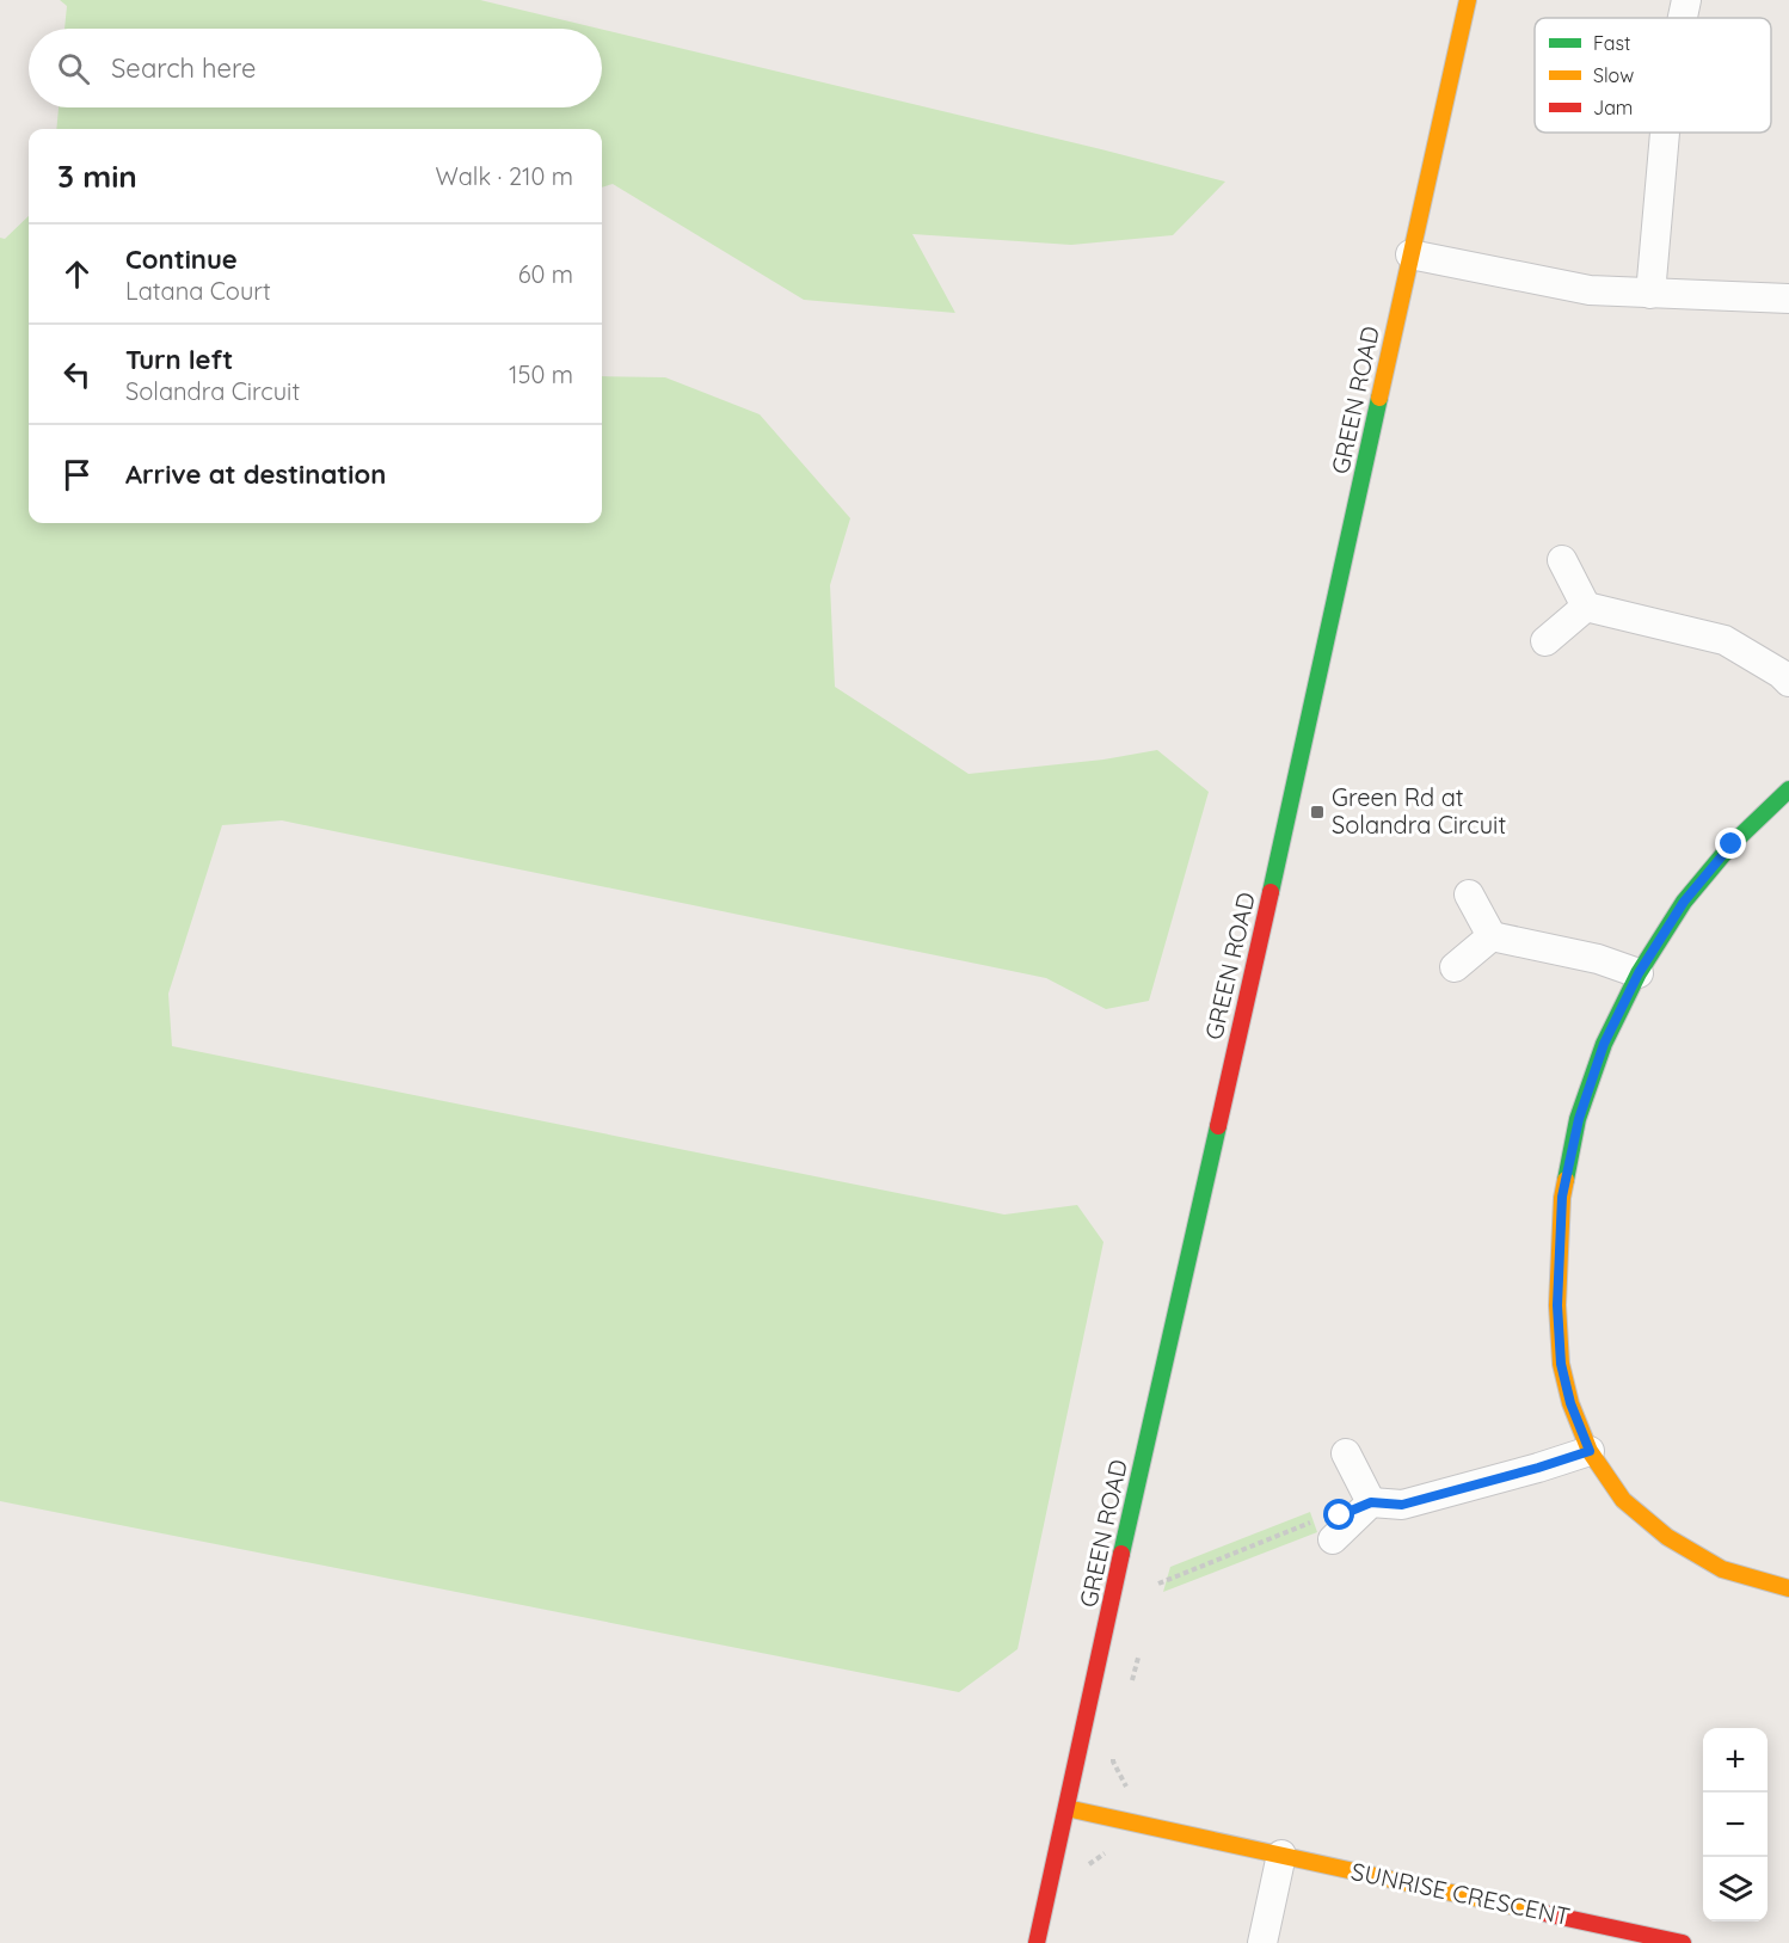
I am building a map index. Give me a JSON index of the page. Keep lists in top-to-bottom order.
{
  "streets": {
    "street": ["GREEN ROAD", "SUNRISE CRESCENT"]
  },
  "crossings": [
    ["GREEN ROAD", "SUNRISE CRESCENT"]
  ],
  "places": {
    "transit": ["Green Rd at Solandra Circuit"]
  },
  "legend": ["Fast", "Slow", "Jam"],
  "page": {
    "search": "Search here",
    "heading": ["3 min", "Walk · 210 m"],
    "list": [
      ["Continue", "Latana Court", "60 m"],
      ["Turn left", "Solandra Circuit", "150 m"],
      "Arrive at destination"
    ],
    "map_buttons": ["+", "−"]
  }
}
